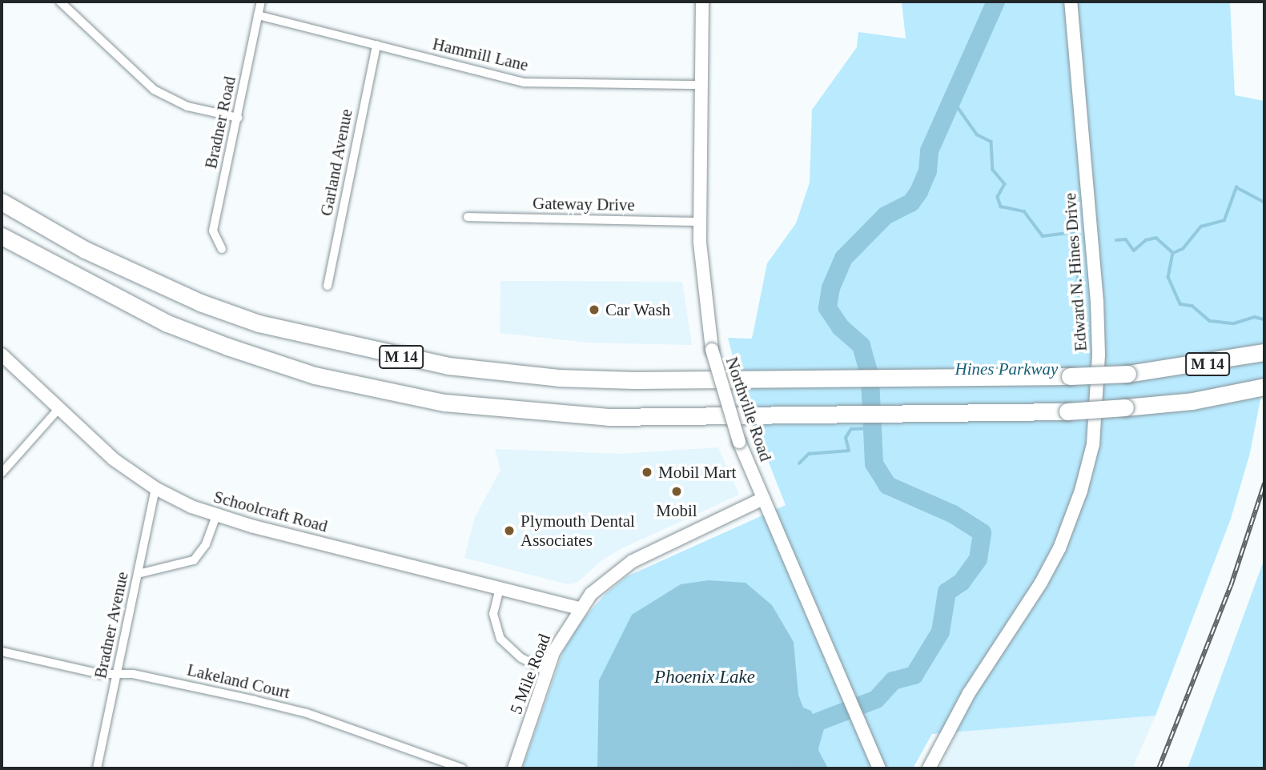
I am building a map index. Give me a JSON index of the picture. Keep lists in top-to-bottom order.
{
  "streets": {
    "highway": ["M 14"],
    "street": [
      "Hammill Lane",
      "Bradner Road",
      "Garland Avenue",
      "Gateway Drive",
      "Edward N. Hines Drive",
      "Northville Road",
      "Schoolcraft Road",
      "Bradner Avenue",
      "5 Mile Road",
      "Lakeland Court"
    ]
  },
  "crossings": [
    ["Hammill Lane", "Bradner Road"],
    ["Hammill Lane", "Garland Avenue"],
    ["Hammill Lane", "Northville Road"],
    ["Gateway Drive", "Northville Road"],
    ["Northville Road", "5 Mile Road"],
    ["Schoolcraft Road", "Bradner Avenue"],
    ["Schoolcraft Road", "5 Mile Road"],
    ["Bradner Avenue", "Lakeland Court"]
  ],
  "water": ["Phoenix Lake"],
  "parks": ["Hines Parkway"],
  "places": [
    "Car Wash",
    "Mobil Mart",
    "Mobil",
    "Plymouth Dental Associates"
  ]
}
